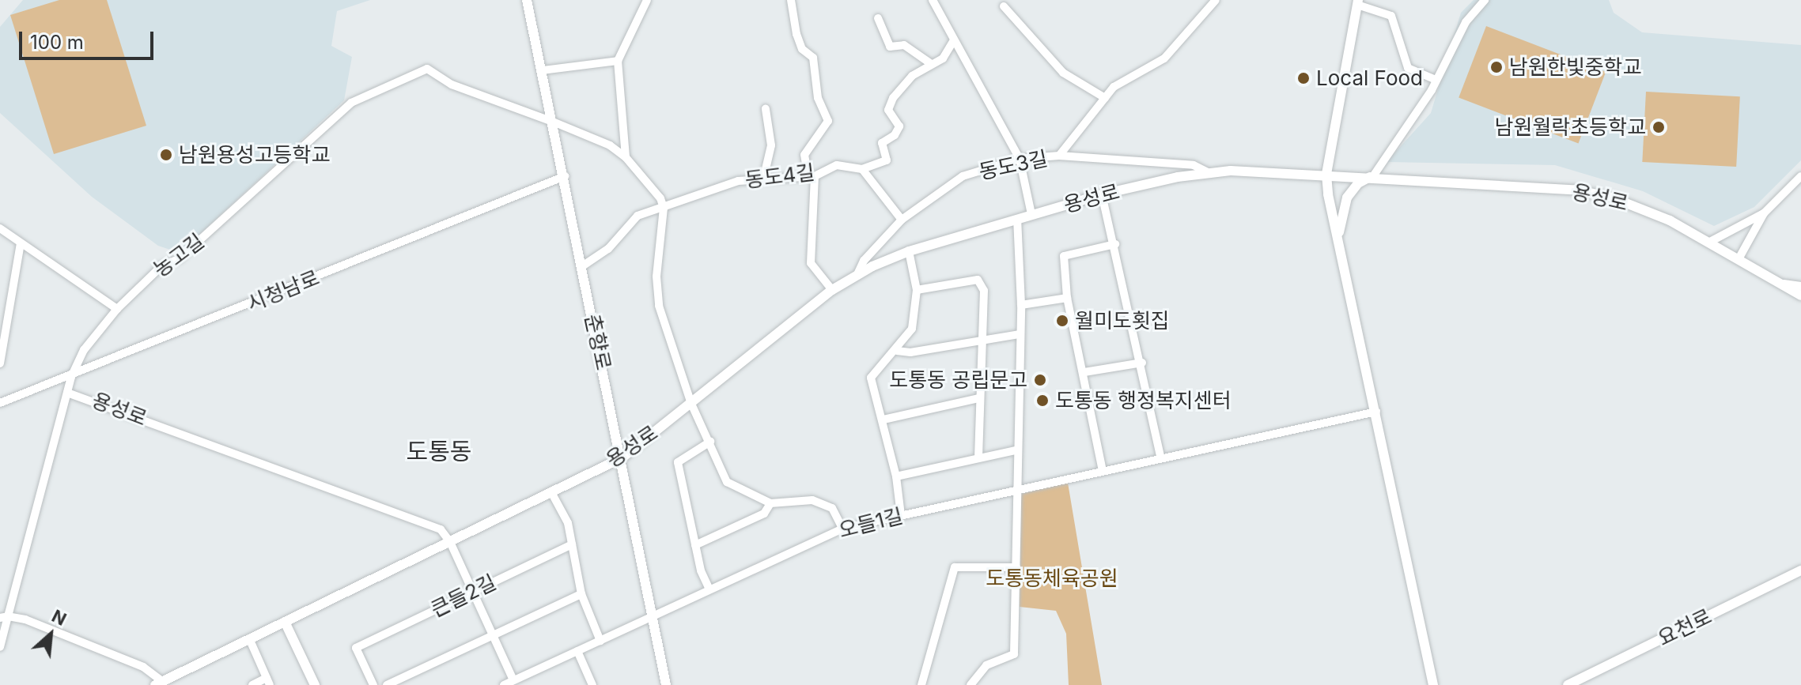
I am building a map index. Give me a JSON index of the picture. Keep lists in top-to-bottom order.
{
  "streets": {
    "street": [
      "동도3길",
      "동도4길",
      "용성로",
      "농고길",
      "시청남로",
      "춘향로",
      "오들1길",
      "큰들2길",
      "요천로"
    ]
  },
  "crossings": [
    ["동도3길", "용성로"],
    ["동도4길", "춘향로"],
    ["용성로", "농고길"],
    ["용성로", "춘향로"],
    ["농고길", "시청남로"],
    ["농고길", "춘향로"],
    ["시청남로", "춘향로"],
    ["춘향로", "오들1길"]
  ],
  "districts": ["도통동"],
  "parks": ["도통동체육공원"],
  "places": [
    "남원한빛중학교",
    "Local Food",
    "남원월락초등학교",
    "남원용성고등학교",
    "월미도횟집",
    "도통동 공립문고",
    "도통동 행정복지센터"
  ],
  "scale_bar": "100 m",
  "north": "top right"
}
